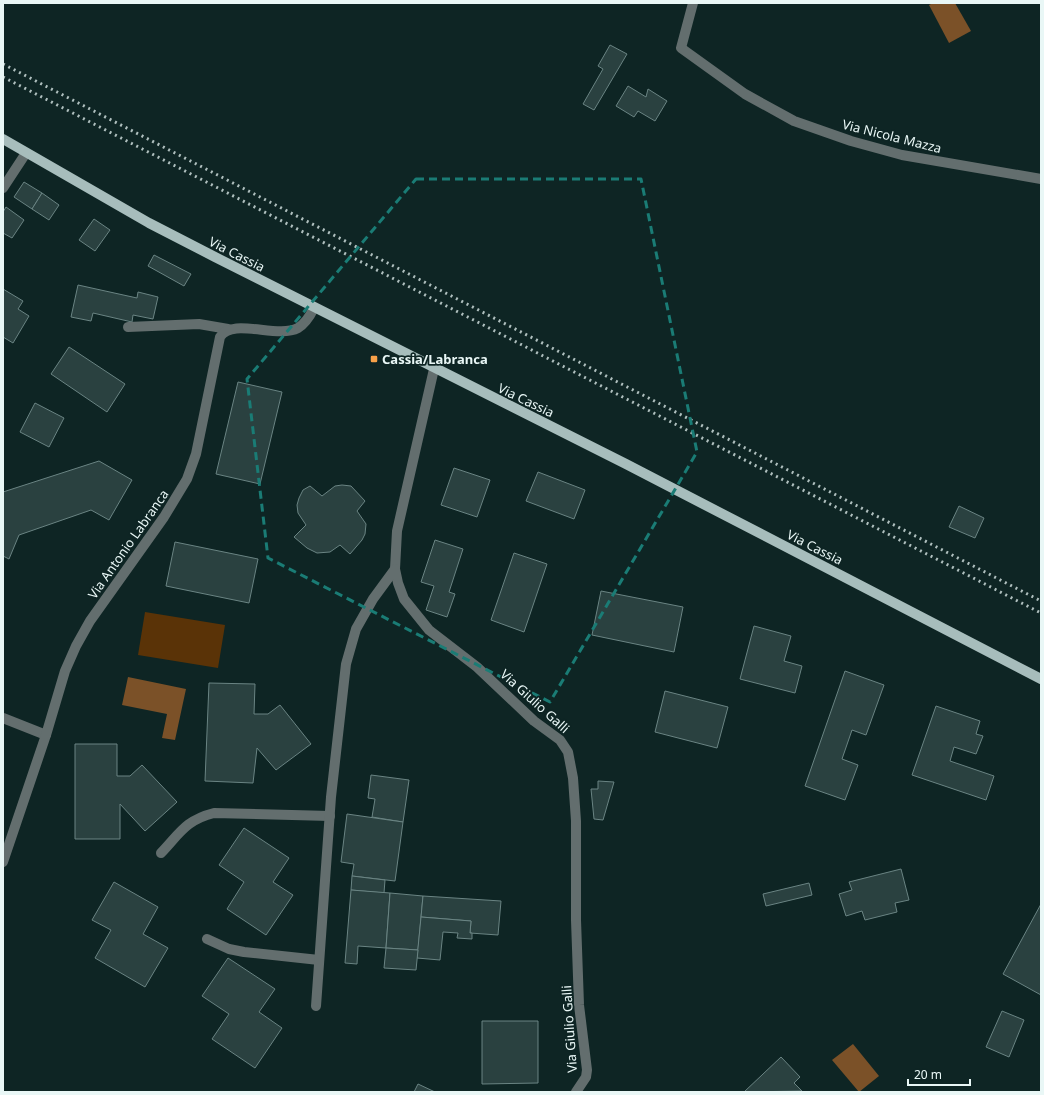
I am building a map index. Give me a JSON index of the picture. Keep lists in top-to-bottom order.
{
  "streets": {
    "main road": ["Via Cassia"],
    "street": ["Via Nicola Mazza", "Via Antonio Labranca", "Via Giulio Galli"]
  },
  "crossings": [
    ["Via Cassia", "Via Giulio Galli"]
  ],
  "places": {
    "transit": ["Cassia/Labranca"]
  },
  "scale_bar": "20 m"
}
